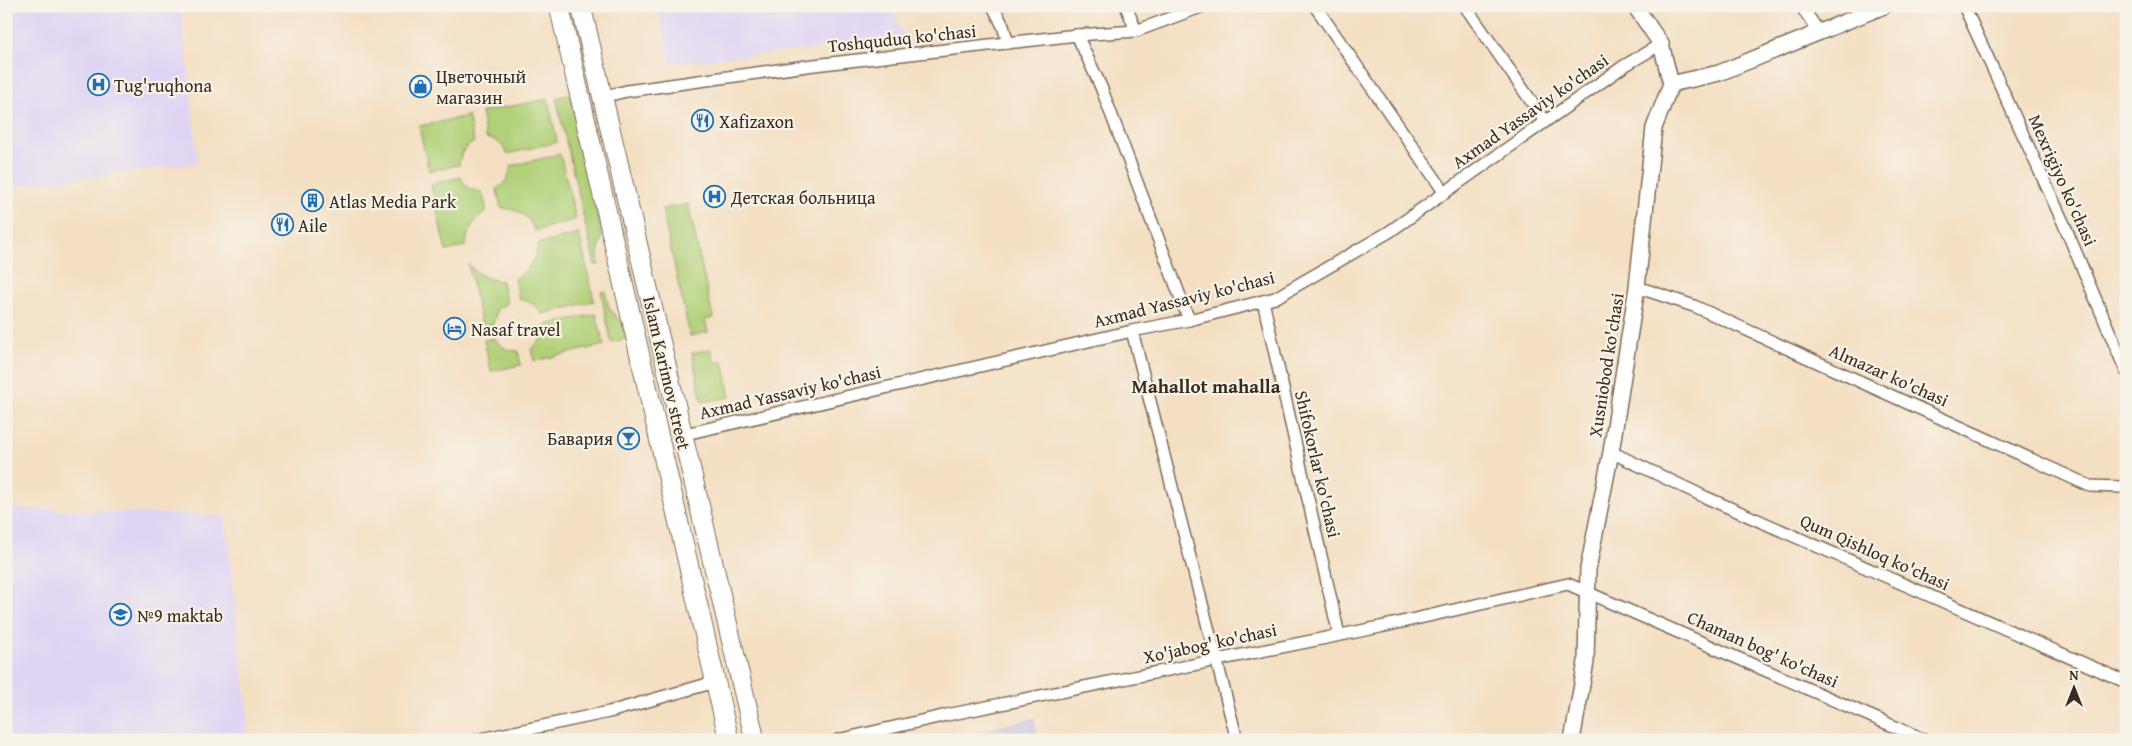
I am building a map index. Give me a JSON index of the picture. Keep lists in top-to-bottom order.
{
  "streets": {
    "main road": ["Islam Karimov street"],
    "street": [
      "Toshquduq ko'chasi",
      "Axmad Yassaviy ko'chasi",
      "Mexrigiyo ko'chasi",
      "Xusniobod ko'chasi",
      "Almazar ko'chasi",
      "Shifokorlar ko'chasi",
      "Qum Qishloq ko'chasi",
      "Xo'jabog' ko'chasi",
      "Chaman bog' ko'chasi"
    ]
  },
  "crossings": [
    ["Toshquduq ko'chasi", "Islam Karimov street"],
    ["Axmad Yassaviy ko'chasi", "Islam Karimov street"],
    ["Axmad Yassaviy ko'chasi", "Shifokorlar ko'chasi"],
    ["Xusniobod ko'chasi", "Almazar ko'chasi"],
    ["Xusniobod ko'chasi", "Qum Qishloq ko'chasi"],
    ["Xusniobod ko'chasi", "Xo'jabog' ko'chasi"],
    ["Xusniobod ko'chasi", "Chaman bog' ko'chasi"],
    ["Shifokorlar ko'chasi", "Xo'jabog' ko'chasi"],
    ["Xo'jabog' ko'chasi", "Chaman bog' ko'chasi"]
  ],
  "districts": ["Mahallot mahalla"],
  "places": {
    "hospital": ["Tug'ruqhona", "Детская больница"],
    "shop": ["Цветочный магазин"],
    "restaurant": ["Xafizaxon", "Aile"],
    "building": ["Atlas Media Park"],
    "hotel": ["Nasaf travel"],
    "bar": ["Бавария"],
    "school or university": ["№9 maktab"]
  },
  "north": "top"
}
